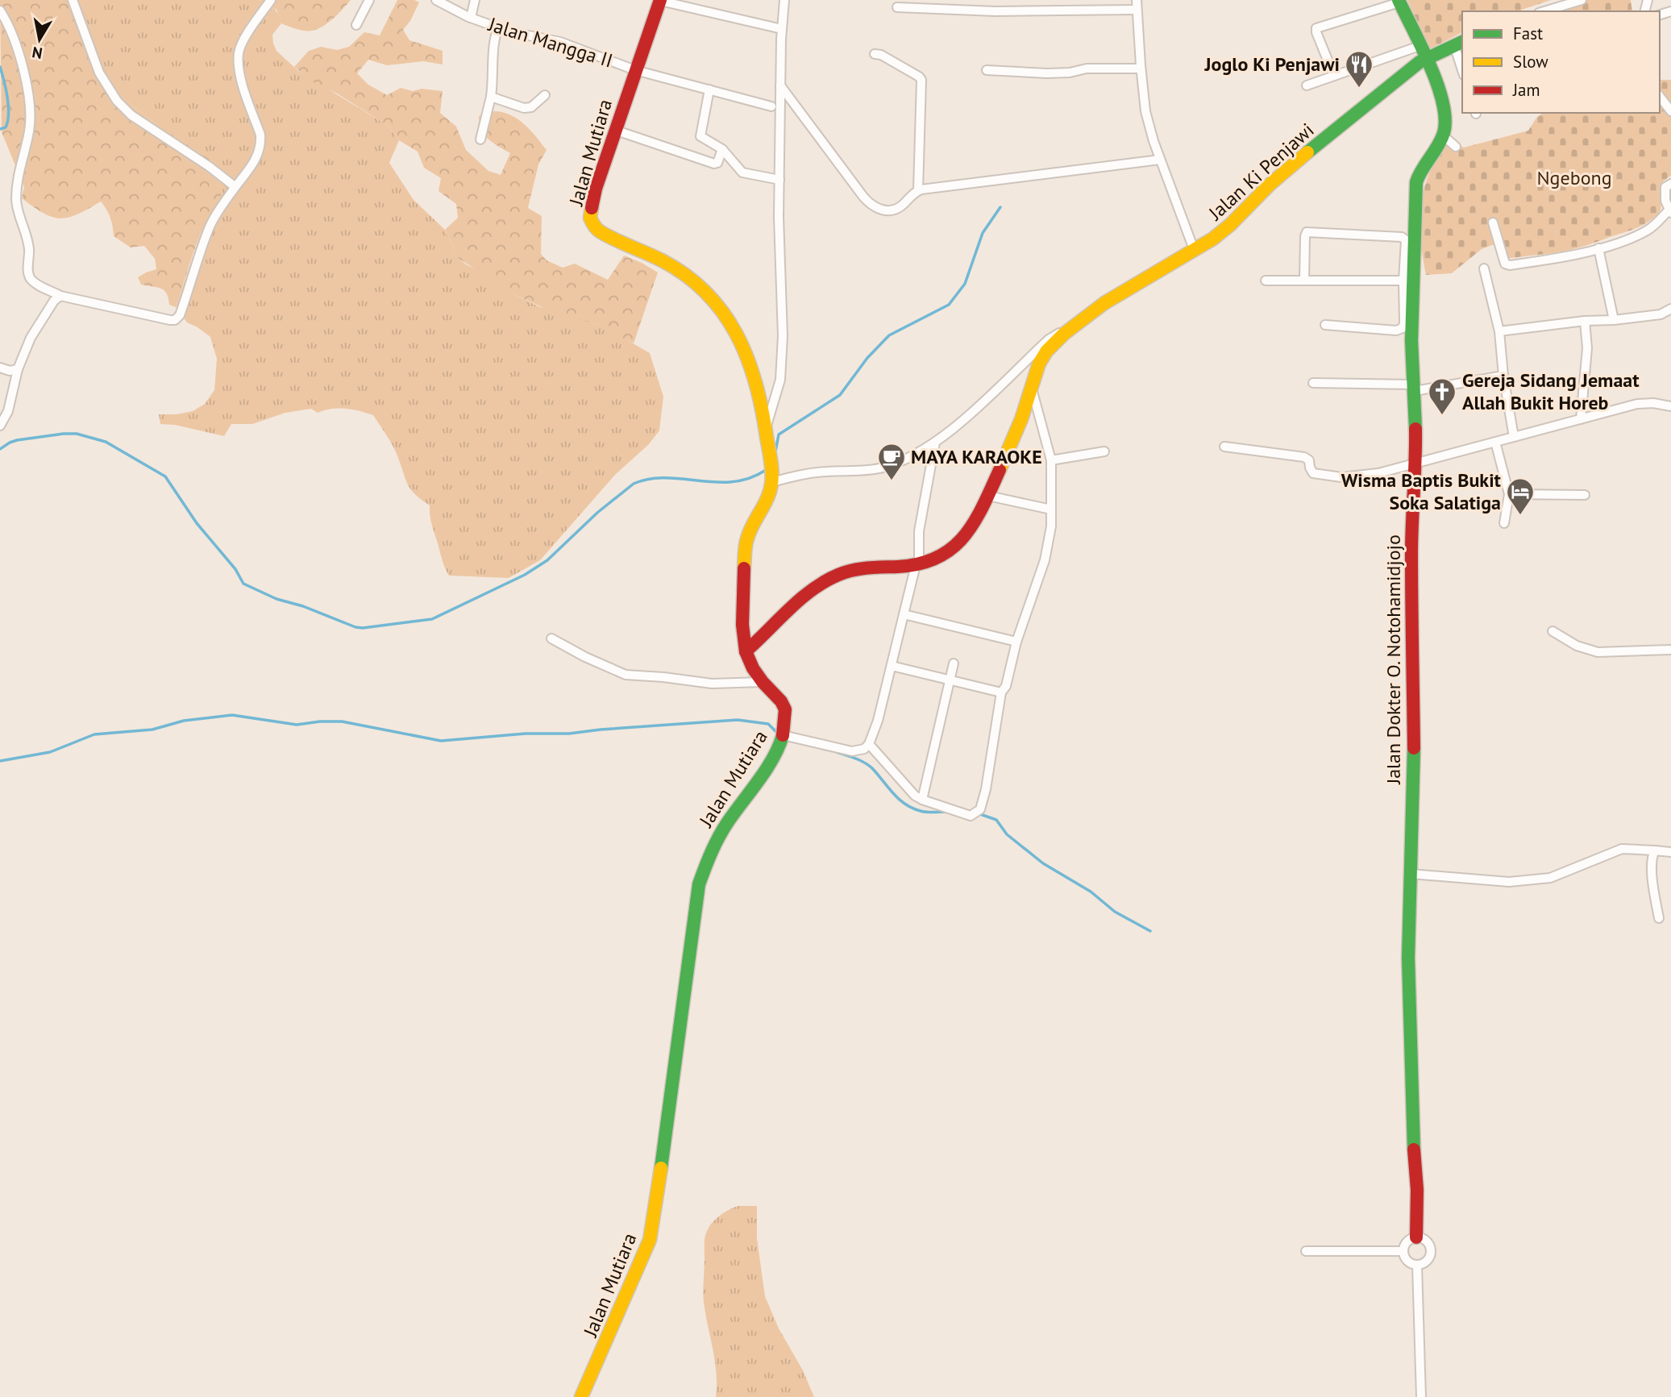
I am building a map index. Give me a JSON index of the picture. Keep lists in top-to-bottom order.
{
  "streets": {
    "street": [
      "Jalan Mangga II",
      "Jalan Mutiara",
      "Jalan Ki Penjawi",
      "Jalan Dokter O. Notohamidjojo"
    ]
  },
  "crossings": [
    ["Jalan Mangga II", "Jalan Mutiara"],
    ["Jalan Mutiara", "Jalan Ki Penjawi"]
  ],
  "parks": ["Ngebong"],
  "places": {
    "restaurant": ["Joglo Ki Penjawi"],
    "church": ["Gereja Sidang Jemaat Allah Bukit Horeb"],
    "cafe": ["MAYA KARAOKE"],
    "hotel": ["Wisma Baptis Bukit Soka Salatiga"]
  },
  "legend": ["Fast", "Slow", "Jam"],
  "north": "bottom"
}
